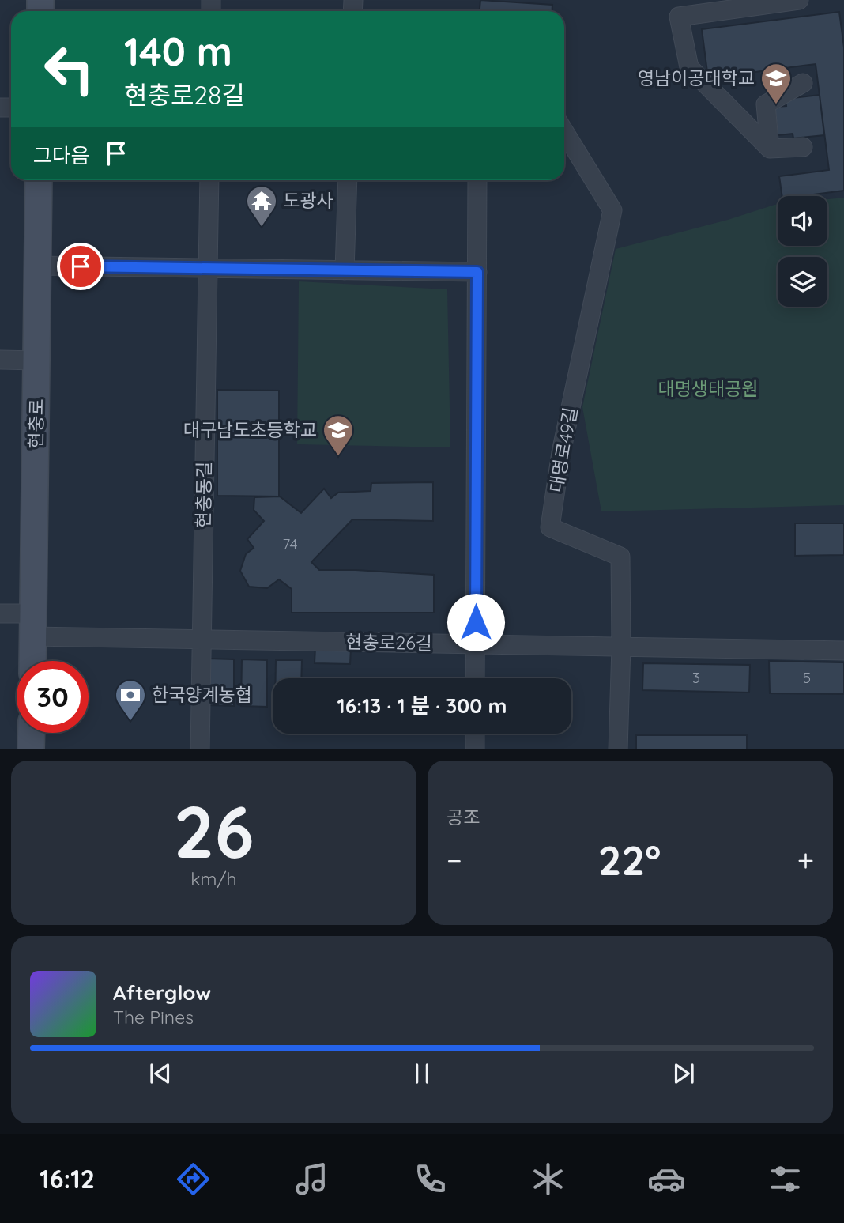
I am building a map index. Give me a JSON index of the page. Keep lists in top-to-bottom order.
{
  "streets": {
    "main road": ["현충로"],
    "street": ["대명로49길", "현충동길", "현충로26길"]
  },
  "crossings": [
    ["현충로", "현충로26길"],
    ["대명로49길", "현충로26길"],
    ["현충동길", "현충로26길"]
  ],
  "parks": ["대명생태공원"],
  "places": {
    "school or university": ["영남이공대학교", "대구남도초등학교"],
    "temple": ["도광사"],
    "bank": ["한국양계농협"]
  },
  "house_numbers": ["74", "3", "5"],
  "page": {
    "turn": ["140 m", "현충로28길"],
    "then": "그다음",
    "limit": "30",
    "trip": "16:13 · 1 분 · 300 m",
    "tile": [
      ["26", "km/h"],
      "공조"
    ],
    "heat": ["−", "22°", "+"],
    "song": ["Afterglow", "The Pines"],
    "tabs": "16:12"
  }
}
